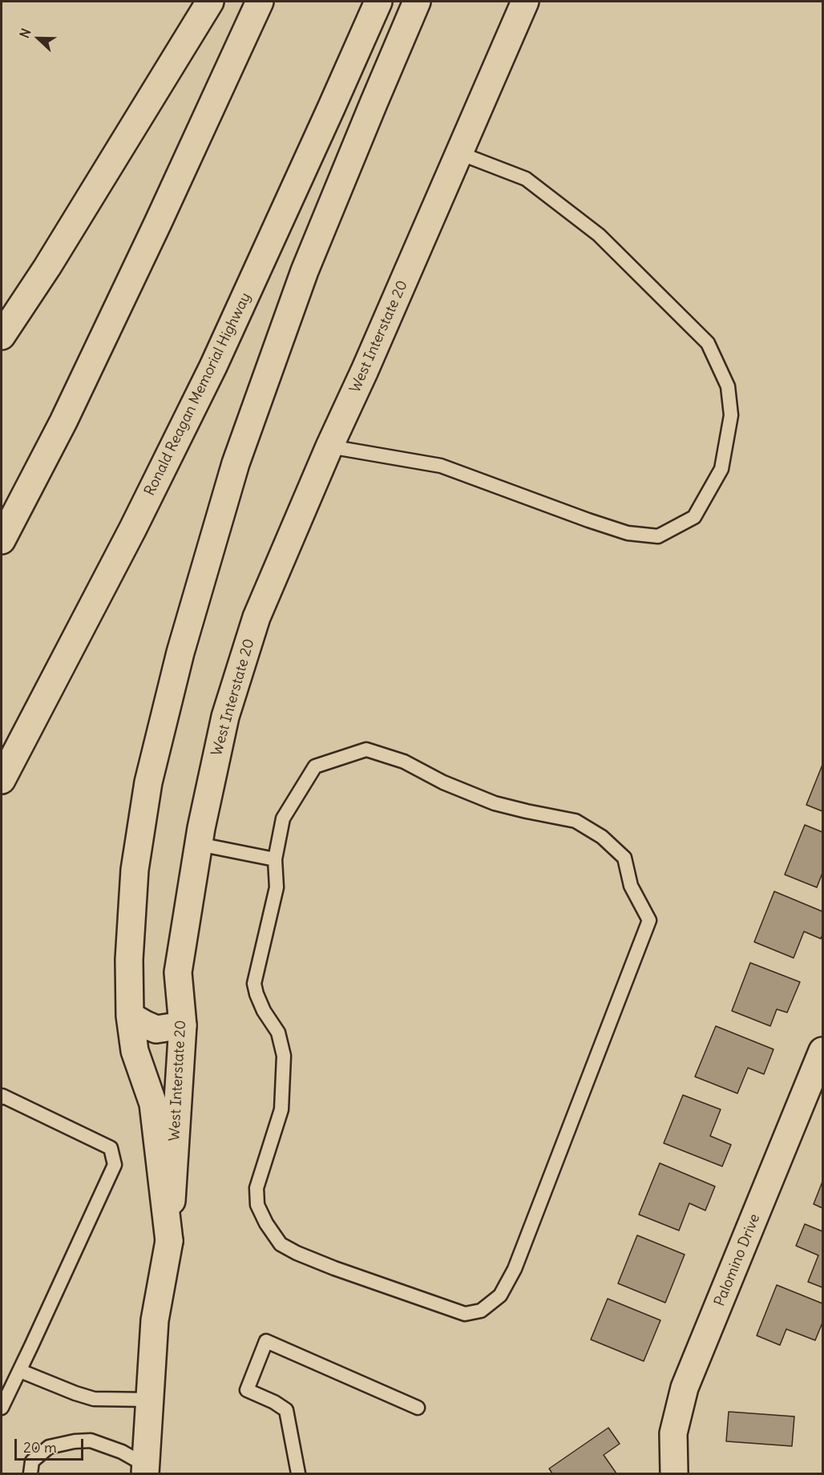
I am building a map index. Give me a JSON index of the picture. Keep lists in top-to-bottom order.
{
  "streets": {
    "main road": ["West Interstate 20", "Ronald Reagan Memorial Highway", "Palomino Drive"]
  },
  "scale_bar": "20 m",
  "north": "left"
}
